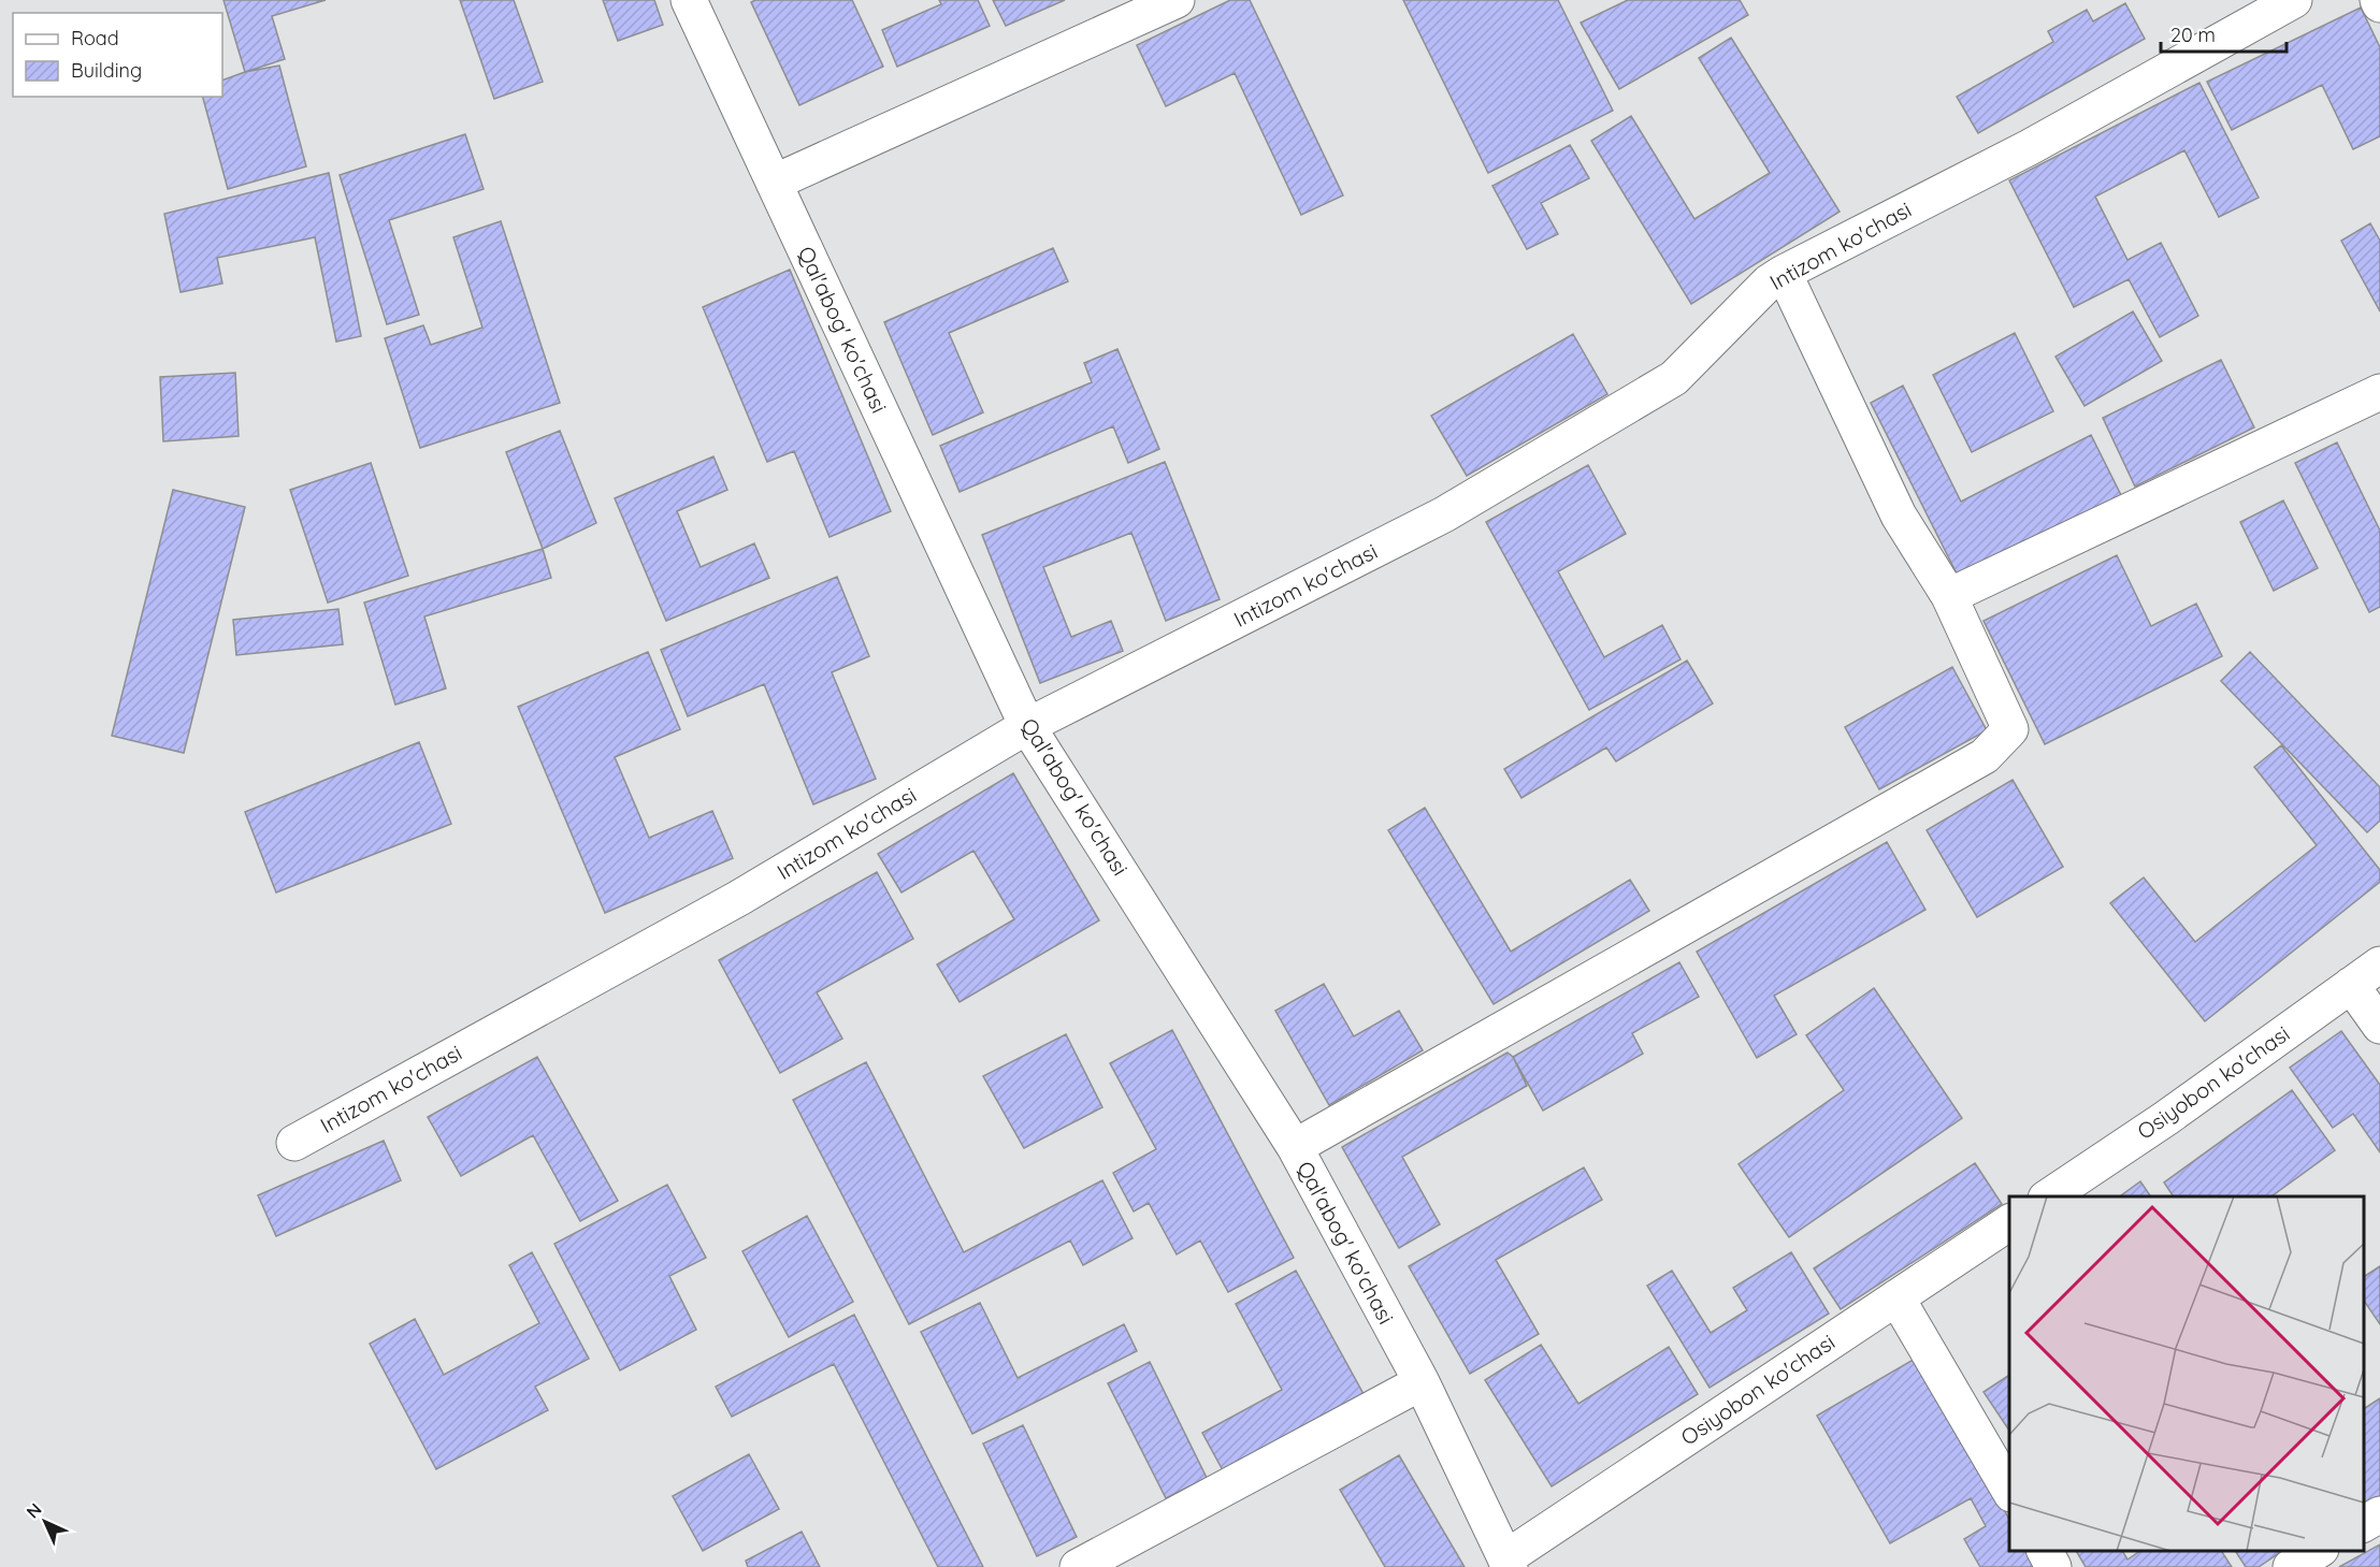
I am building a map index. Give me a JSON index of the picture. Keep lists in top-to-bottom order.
{
  "streets": {
    "street": ["Intizom ko'chasi", "Qal'abog' ko'chasi", "Osiyobon ko'chasi"]
  },
  "crossings": [
    ["Intizom ko'chasi", "Qal'abog' ko'chasi"],
    ["Qal'abog' ko'chasi", "Osiyobon ko'chasi"]
  ],
  "legend": ["Road", "Building"],
  "scale_bar": "20 m",
  "north": "top left"
}
